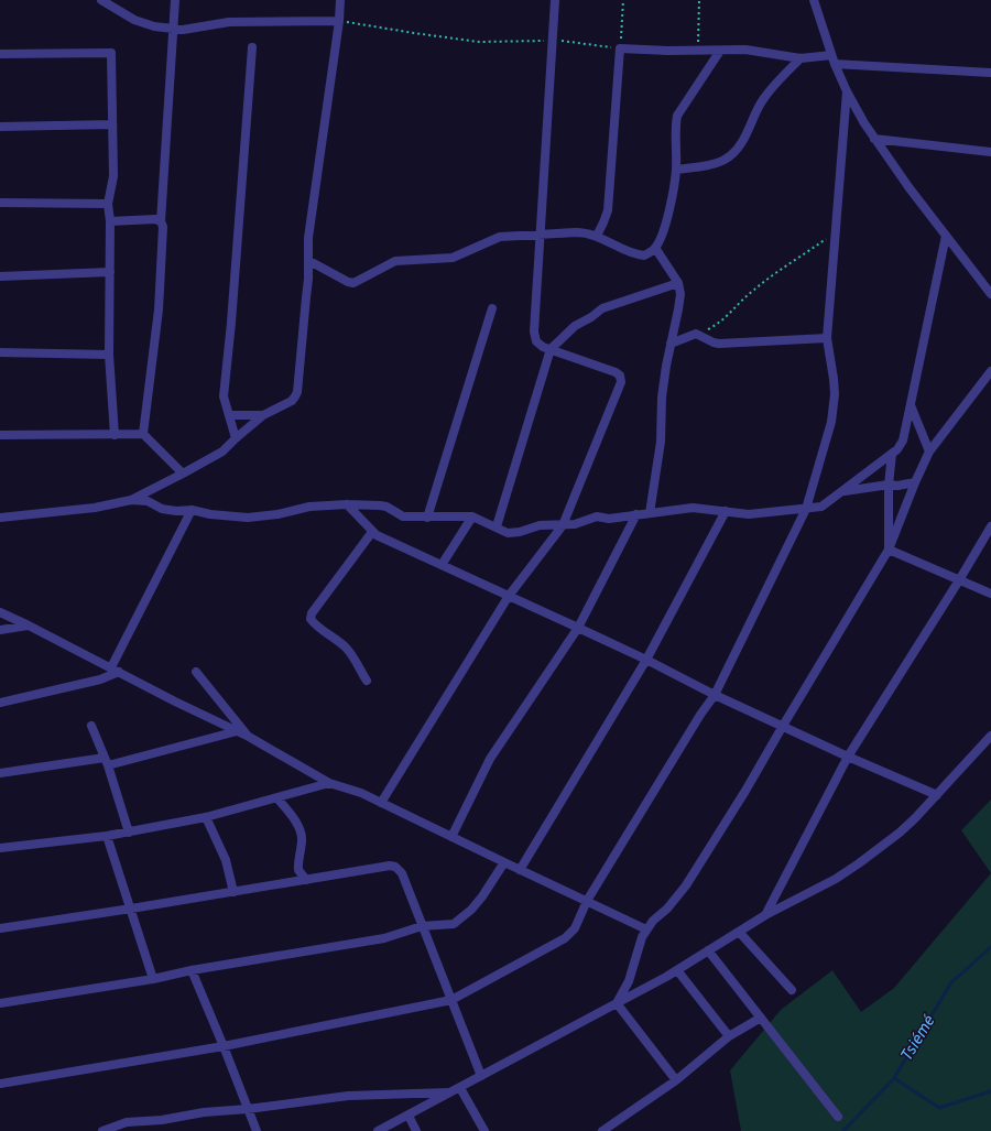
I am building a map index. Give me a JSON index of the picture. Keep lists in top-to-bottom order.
{
  "water": ["Tsiémé"]
}
